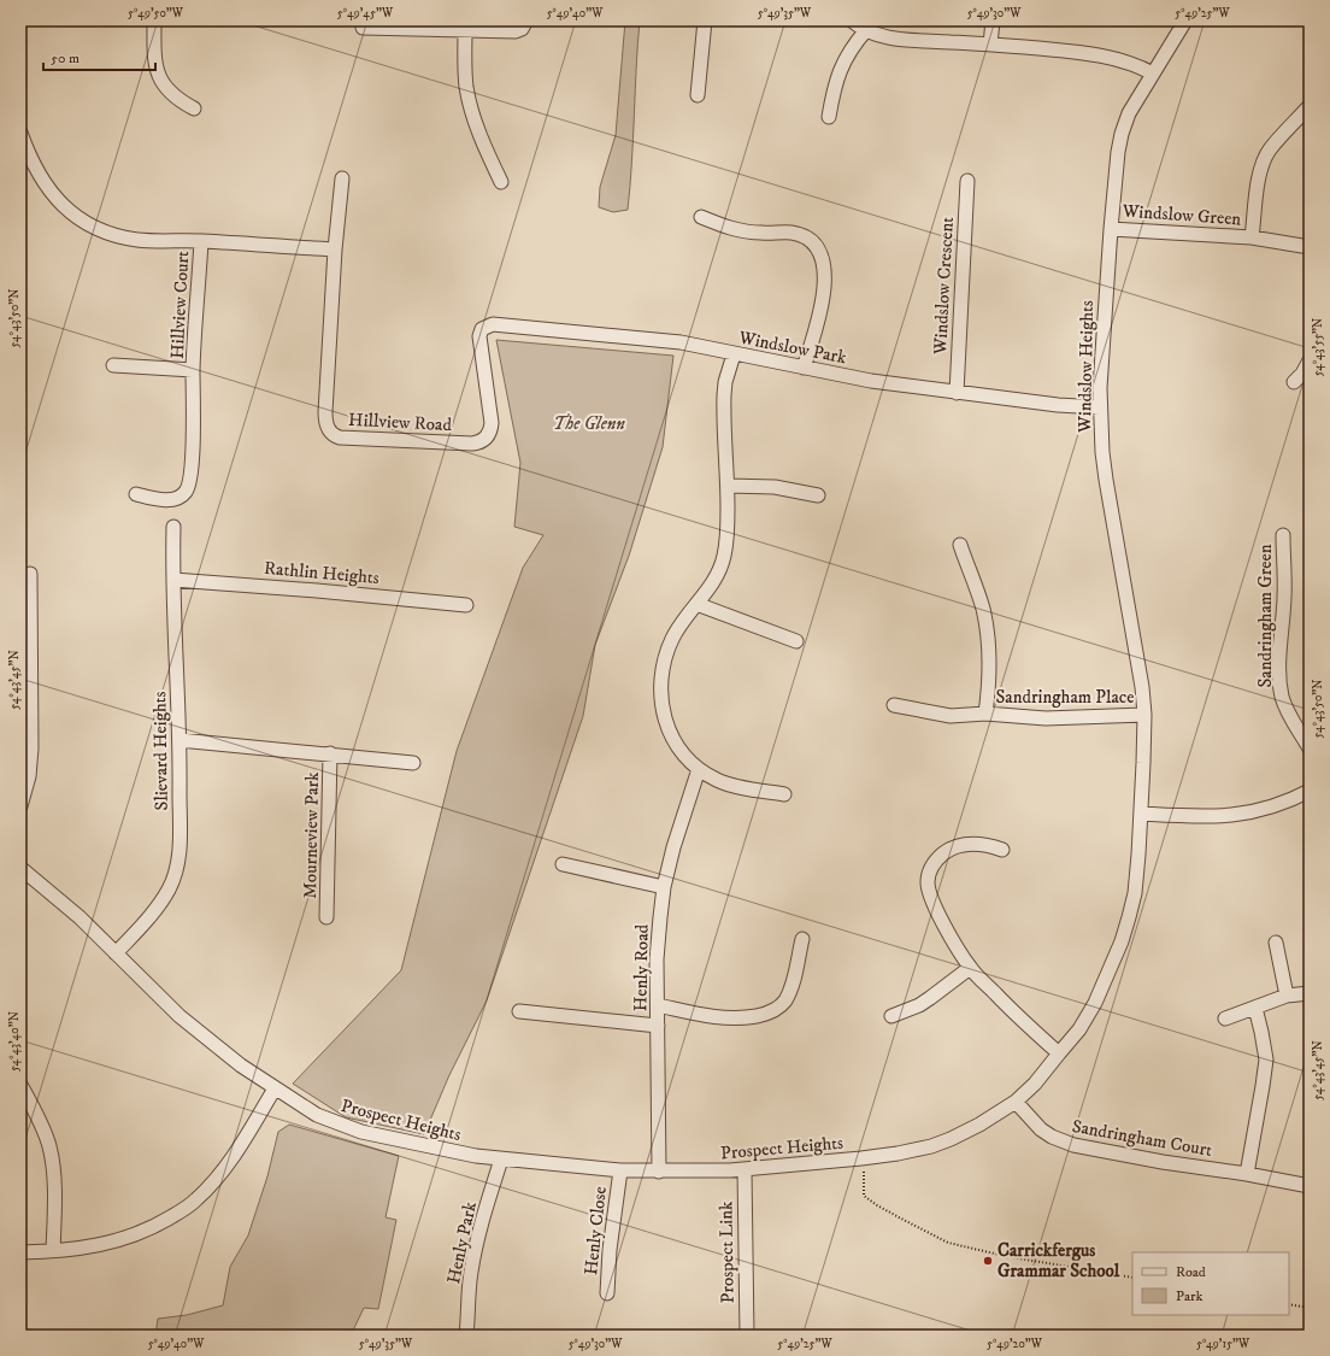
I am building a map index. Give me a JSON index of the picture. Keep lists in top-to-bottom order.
{
  "streets": {
    "street": [
      "Windslow Green",
      "Windslow Crescent",
      "Hillview Court",
      "Windslow Park",
      "Windslow Heights",
      "Hillview Road",
      "Rathlin Heights",
      "Sandringham Green",
      "Sandringham Place",
      "Slievard Heights",
      "Mourneview Park",
      "Henly Road",
      "Prospect Heights",
      "Sandringham Court",
      "Henly Close",
      "Henly Park",
      "Prospect Link"
    ]
  },
  "crossings": [
    ["Windslow Green", "Windslow Heights"],
    ["Windslow Crescent", "Windslow Park"],
    ["Windslow Park", "Windslow Heights"],
    ["Windslow Park", "Hillview Road"],
    ["Windslow Heights", "Sandringham Place"],
    ["Windslow Heights", "Prospect Heights"],
    ["Rathlin Heights", "Slievard Heights"],
    ["Slievard Heights", "Mourneview Park"],
    ["Slievard Heights", "Prospect Heights"],
    ["Henly Road", "Prospect Heights"],
    ["Prospect Heights", "Sandringham Court"],
    ["Prospect Heights", "Henly Close"],
    ["Prospect Heights", "Henly Park"],
    ["Prospect Heights", "Prospect Link"]
  ],
  "parks": ["The Glenn"],
  "places": ["Carrickfergus Grammar School"],
  "legend": ["Road", "Park"],
  "scale_bar": "50 m",
  "coordinates": [
    "5°49'50\"W",
    "5°49'45\"W",
    "5°49'40\"W",
    "5°49'35\"W",
    "5°49'30\"W",
    "5°49'25\"W",
    "54°43'50\"N",
    "54°43'55\"N",
    "54°43'45\"N",
    "54°43'40\"N",
    "5°49'20\"W",
    "5°49'15\"W"
  ]
}
